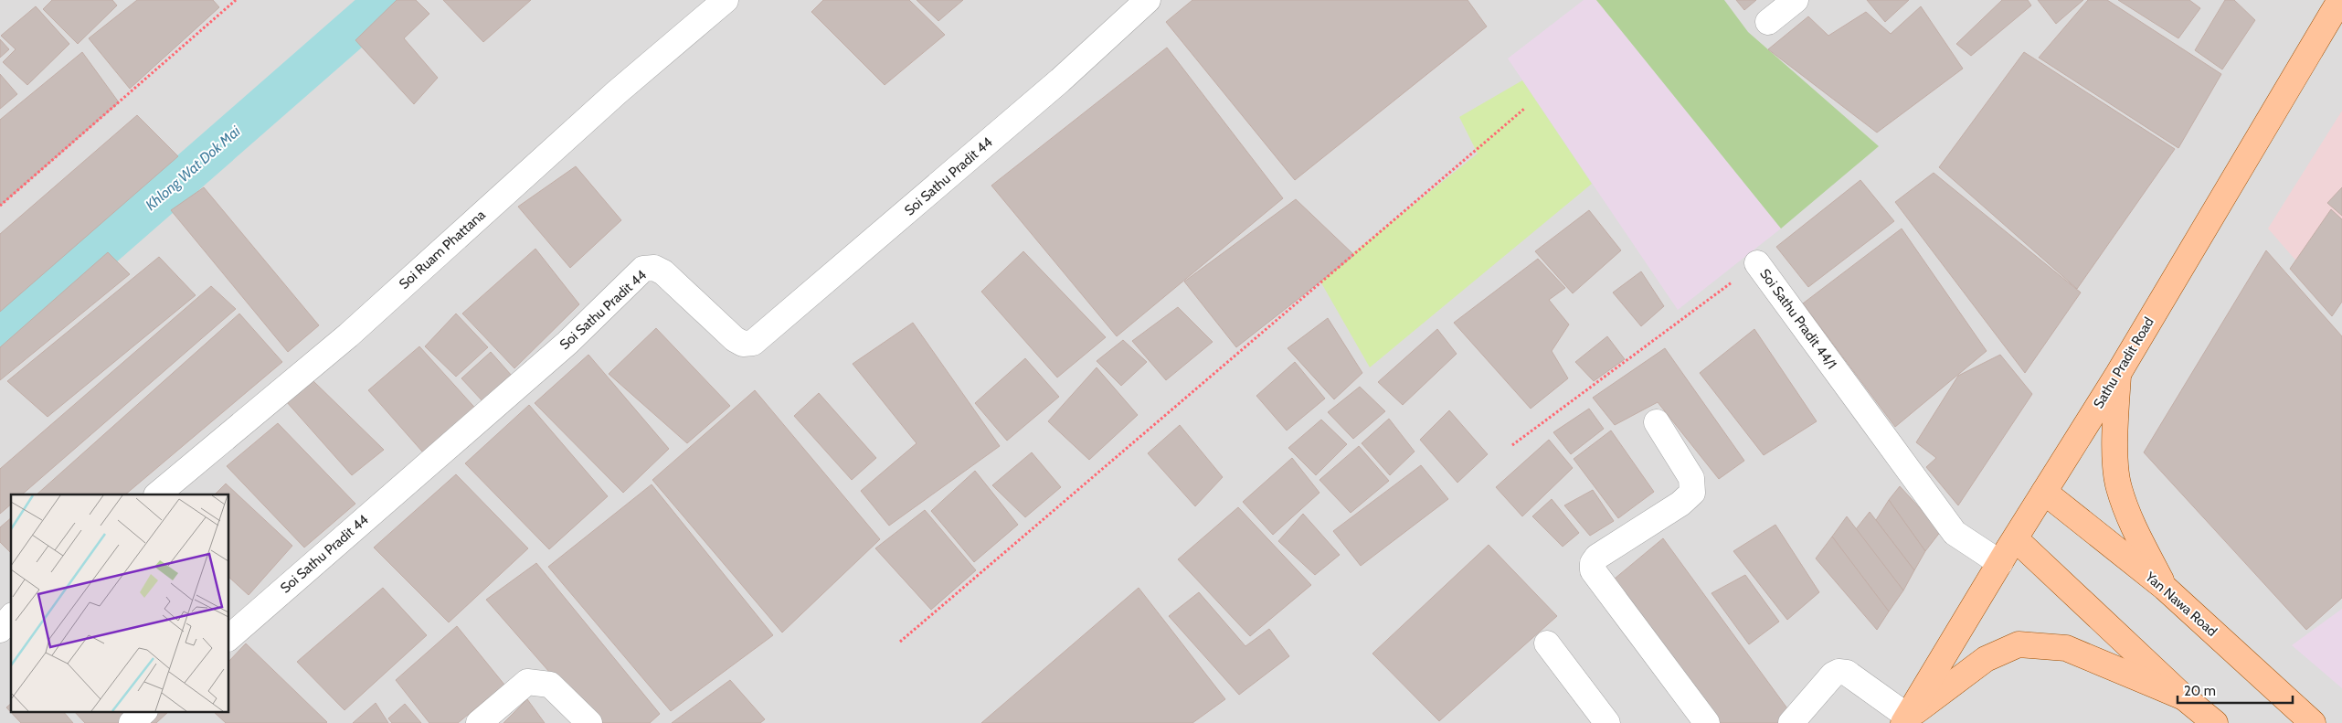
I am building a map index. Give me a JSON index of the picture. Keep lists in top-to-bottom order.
{
  "streets": {
    "main road": ["Sathu Pradit Road", "Yan Nawa Road"],
    "street": ["Soi Sathu Pradit 44", "Soi Ruam Phattana", "Soi Sathu Pradit 44/1"]
  },
  "crossings": [
    ["Soi Sathu Pradit 44/1", "Sathu Pradit Road"],
    ["Sathu Pradit Road", "Yan Nawa Road"]
  ],
  "water": ["Khlong Wat Dok Mai"],
  "scale_bar": "20 m"
}
